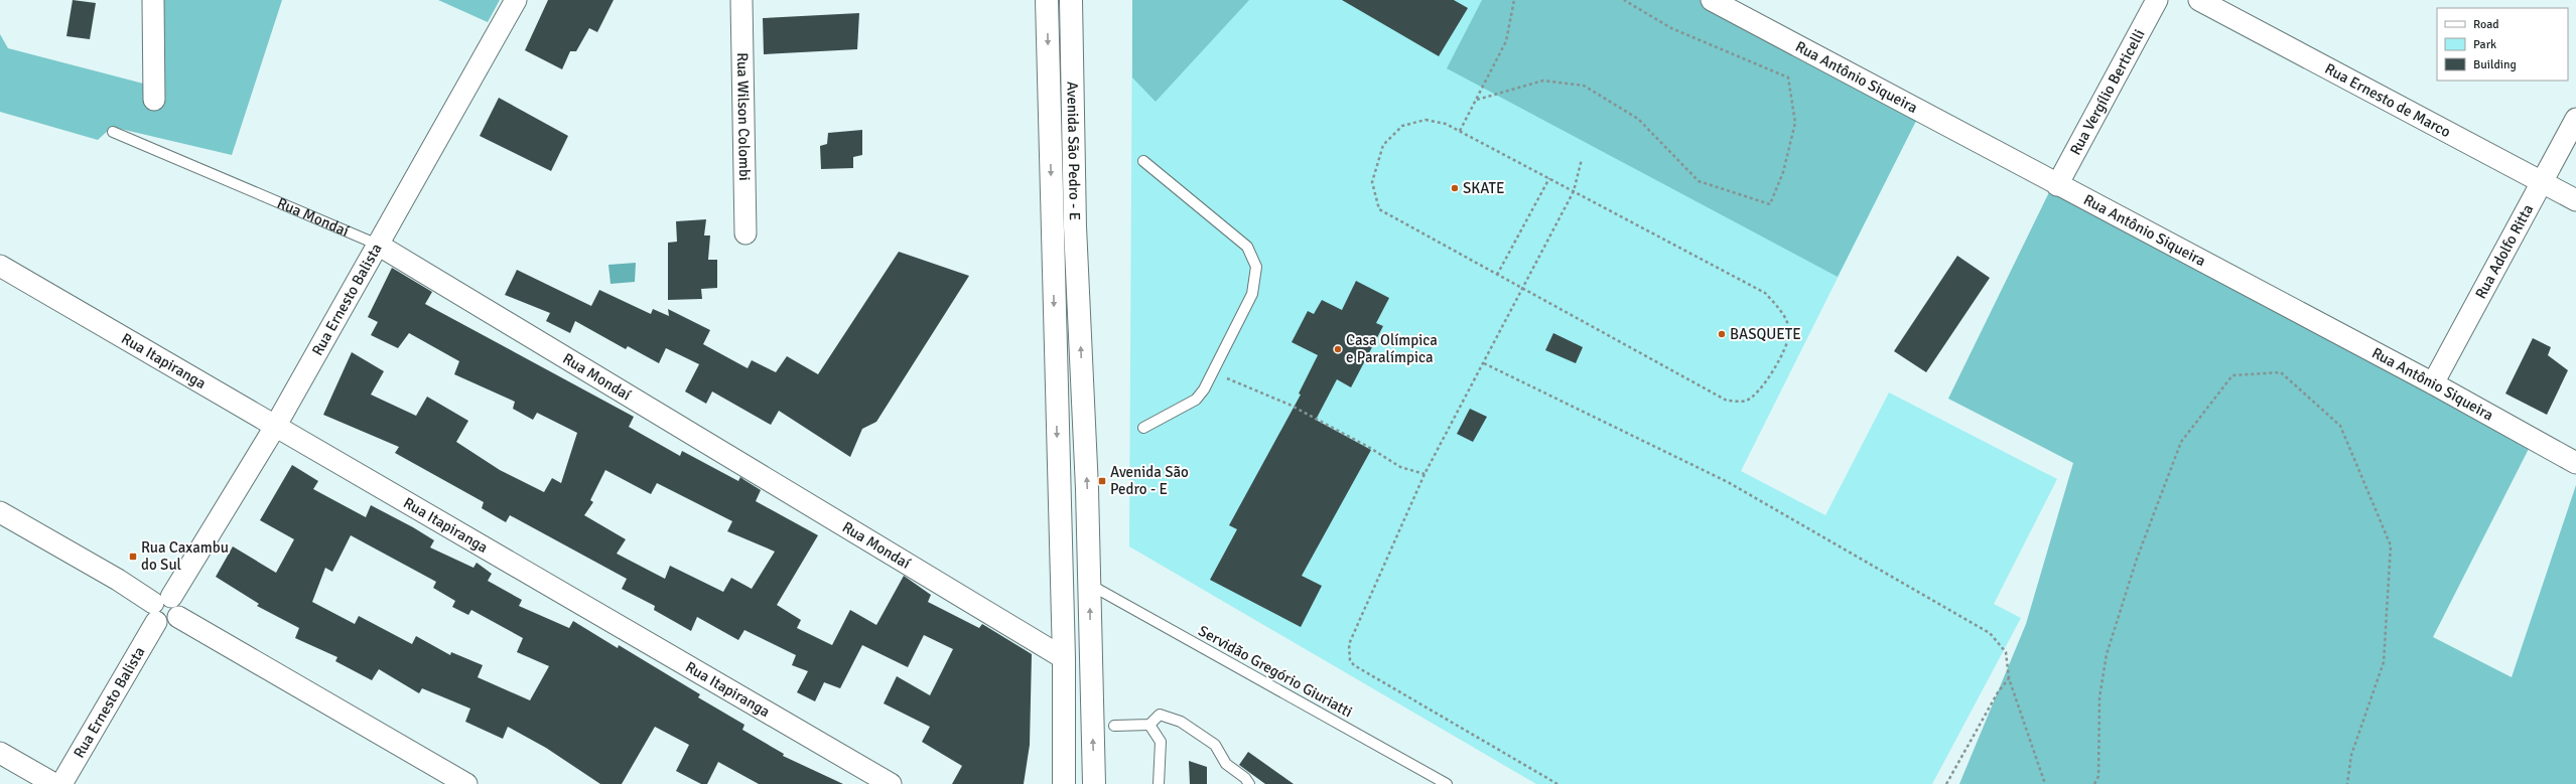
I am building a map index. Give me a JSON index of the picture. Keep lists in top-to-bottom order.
{
  "streets": {
    "main road": ["Avenida São Pedro - E"],
    "street": [
      "Rua Antônio Siqueira",
      "Rua Vergílio Berticelli",
      "Rua Ernesto de Marco",
      "Rua Wilson Colombi",
      "Rua Mondaí",
      "Rua Adolfo Ritta",
      "Rua Ernesto Balista",
      "Rua Itapiranga"
    ],
    "lane": ["Servidão Gregório Giuriatti"]
  },
  "crossings": [
    ["Rua Antônio Siqueira", "Rua Vergílio Berticelli"],
    ["Rua Antônio Siqueira", "Rua Adolfo Ritta"],
    ["Rua Ernesto de Marco", "Rua Adolfo Ritta"],
    ["Avenida São Pedro - E", "Rua Mondaí"],
    ["Avenida São Pedro - E", "Servidão Gregório Giuriatti"],
    ["Rua Mondaí", "Rua Ernesto Balista"],
    ["Rua Ernesto Balista", "Rua Itapiranga"]
  ],
  "places": {
    "other": ["SKATE", "BASQUETE", "Casa Olímpica e Paralímpica"],
    "transit": ["Avenida São Pedro - E", "Rua Caxambu do Sul"]
  },
  "legend": ["Road", "Park", "Building"]
}
